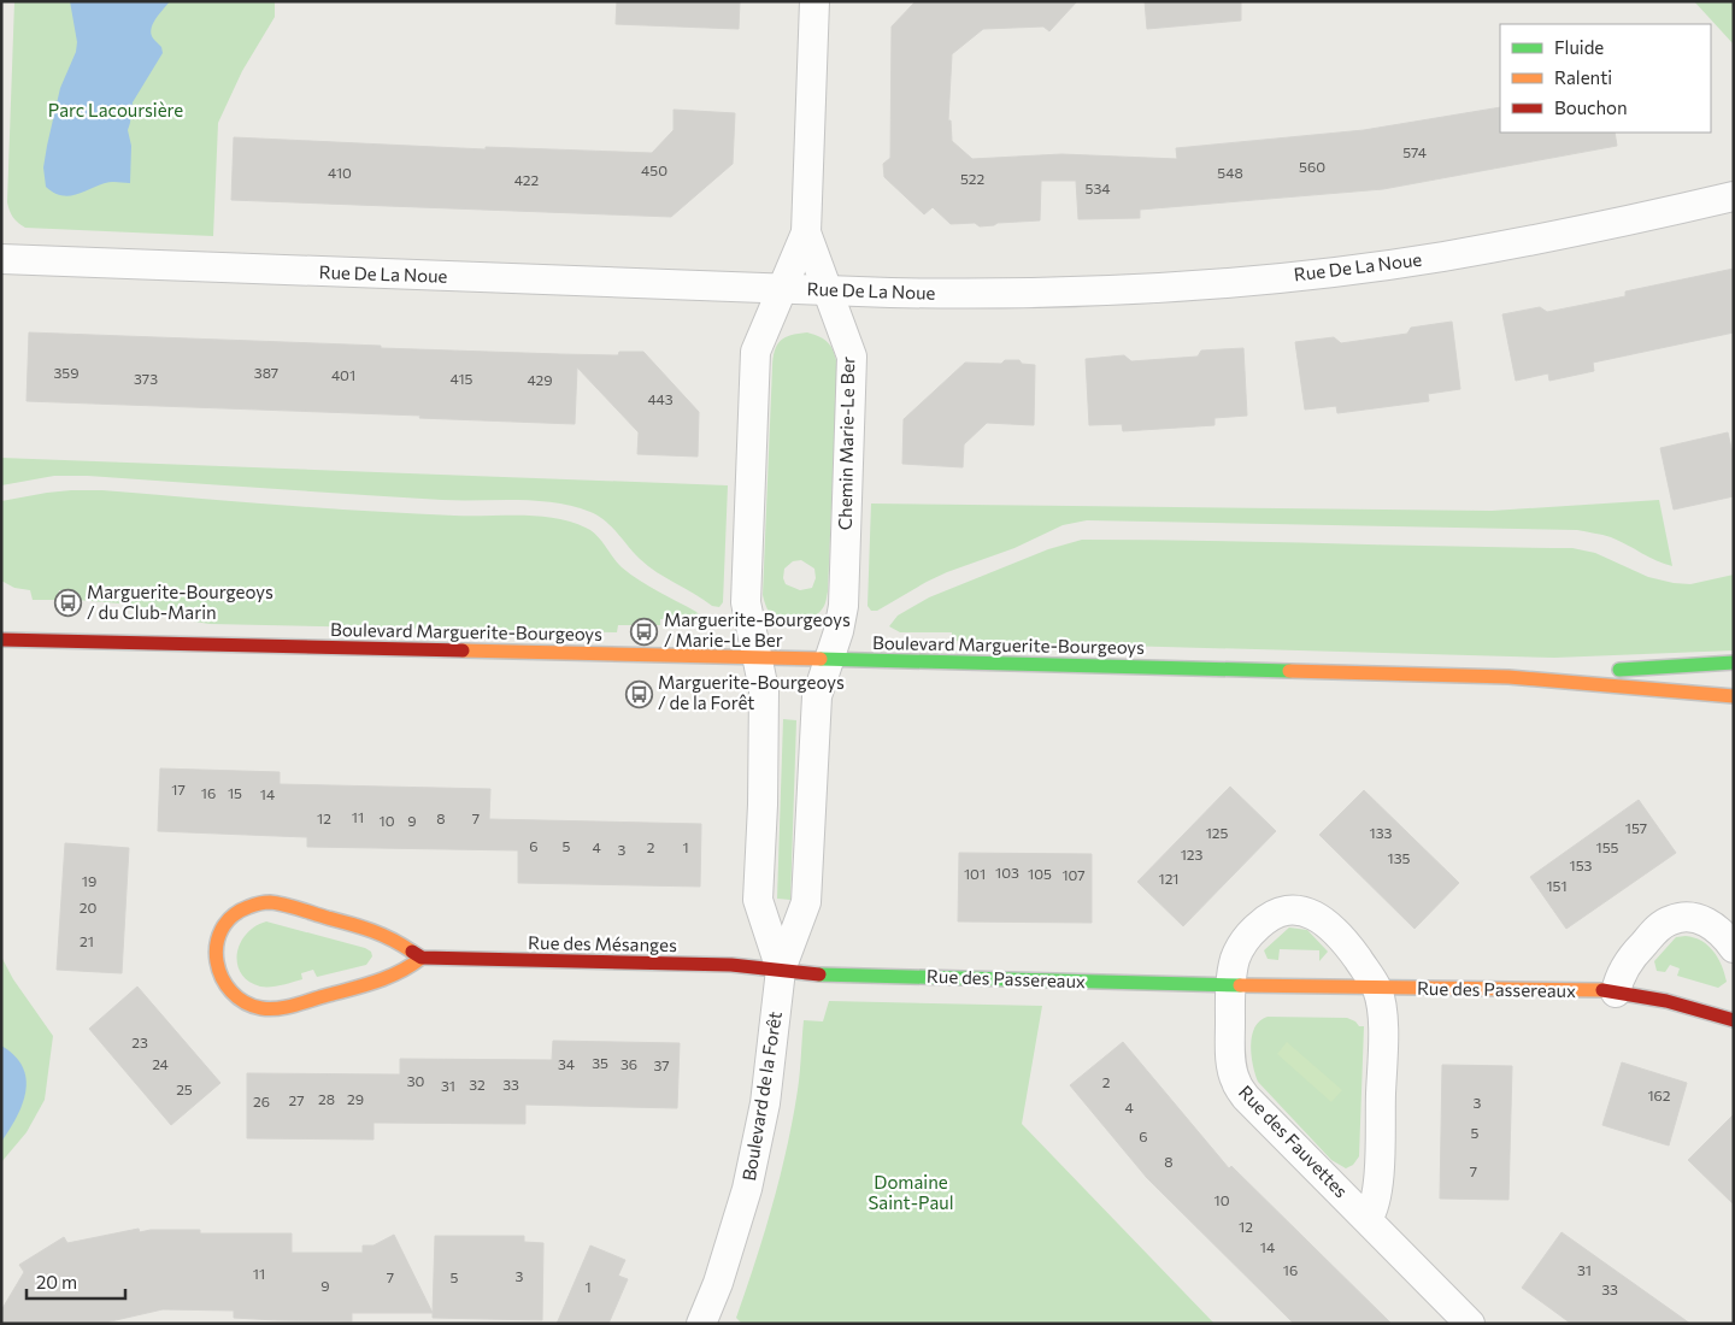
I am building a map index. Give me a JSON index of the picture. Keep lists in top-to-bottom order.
{
  "streets": {
    "street": [
      "Rue De La Noue",
      "Chemin Marie-Le Ber",
      "Boulevard Marguerite-Bourgeoys",
      "Rue des Mésanges",
      "Rue des Passereaux",
      "Boulevard de la Forêt",
      "Rue des Fauvettes"
    ]
  },
  "crossings": [
    ["Rue De La Noue", "Chemin Marie-Le Ber"],
    ["Chemin Marie-Le Ber", "Boulevard Marguerite-Bourgeoys"],
    ["Chemin Marie-Le Ber", "Boulevard de la Forêt"],
    ["Boulevard Marguerite-Bourgeoys", "Boulevard de la Forêt"],
    ["Rue des Mésanges", "Rue des Passereaux"],
    ["Rue des Mésanges", "Boulevard de la Forêt"],
    ["Rue des Passereaux", "Boulevard de la Forêt"],
    ["Rue des Passereaux", "Rue des Fauvettes"]
  ],
  "parks": ["Parc Lacoursière", "Domaine Saint-Paul"],
  "places": {
    "bus stop": ["Marguerite-Bourgeoys / du Club-Marin", "Marguerite-Bourgeoys / Marie-Le Ber", "Marguerite-Bourgeoys / de la Forêt"]
  },
  "house_numbers": [
    "574",
    "560",
    "450",
    "410",
    "548",
    "522",
    "422",
    "534",
    "359",
    "387",
    "401",
    "373",
    "415",
    "429",
    "443",
    "17",
    "16",
    "15",
    "14",
    "11",
    "12",
    "8",
    "7",
    "10",
    "9",
    "157",
    "125",
    "133",
    "6",
    "5",
    "4",
    "2",
    "1",
    "155",
    "3",
    "123",
    "135",
    "153",
    "103",
    "101",
    "105",
    "107",
    "121",
    "19",
    "151",
    "20",
    "21",
    "23",
    "35",
    "24",
    "34",
    "36",
    "37",
    "30",
    "2",
    "32",
    "33",
    "31",
    "25",
    "162",
    "28",
    "29",
    "27",
    "26",
    "3",
    "4",
    "5",
    "6",
    "8",
    "7",
    "10",
    "12",
    "14",
    "16",
    "31",
    "11",
    "3",
    "7",
    "5",
    "9",
    "1",
    "33"
  ],
  "legend": ["Fluide", "Ralenti", "Bouchon"],
  "scale_bar": "20 m"
}
